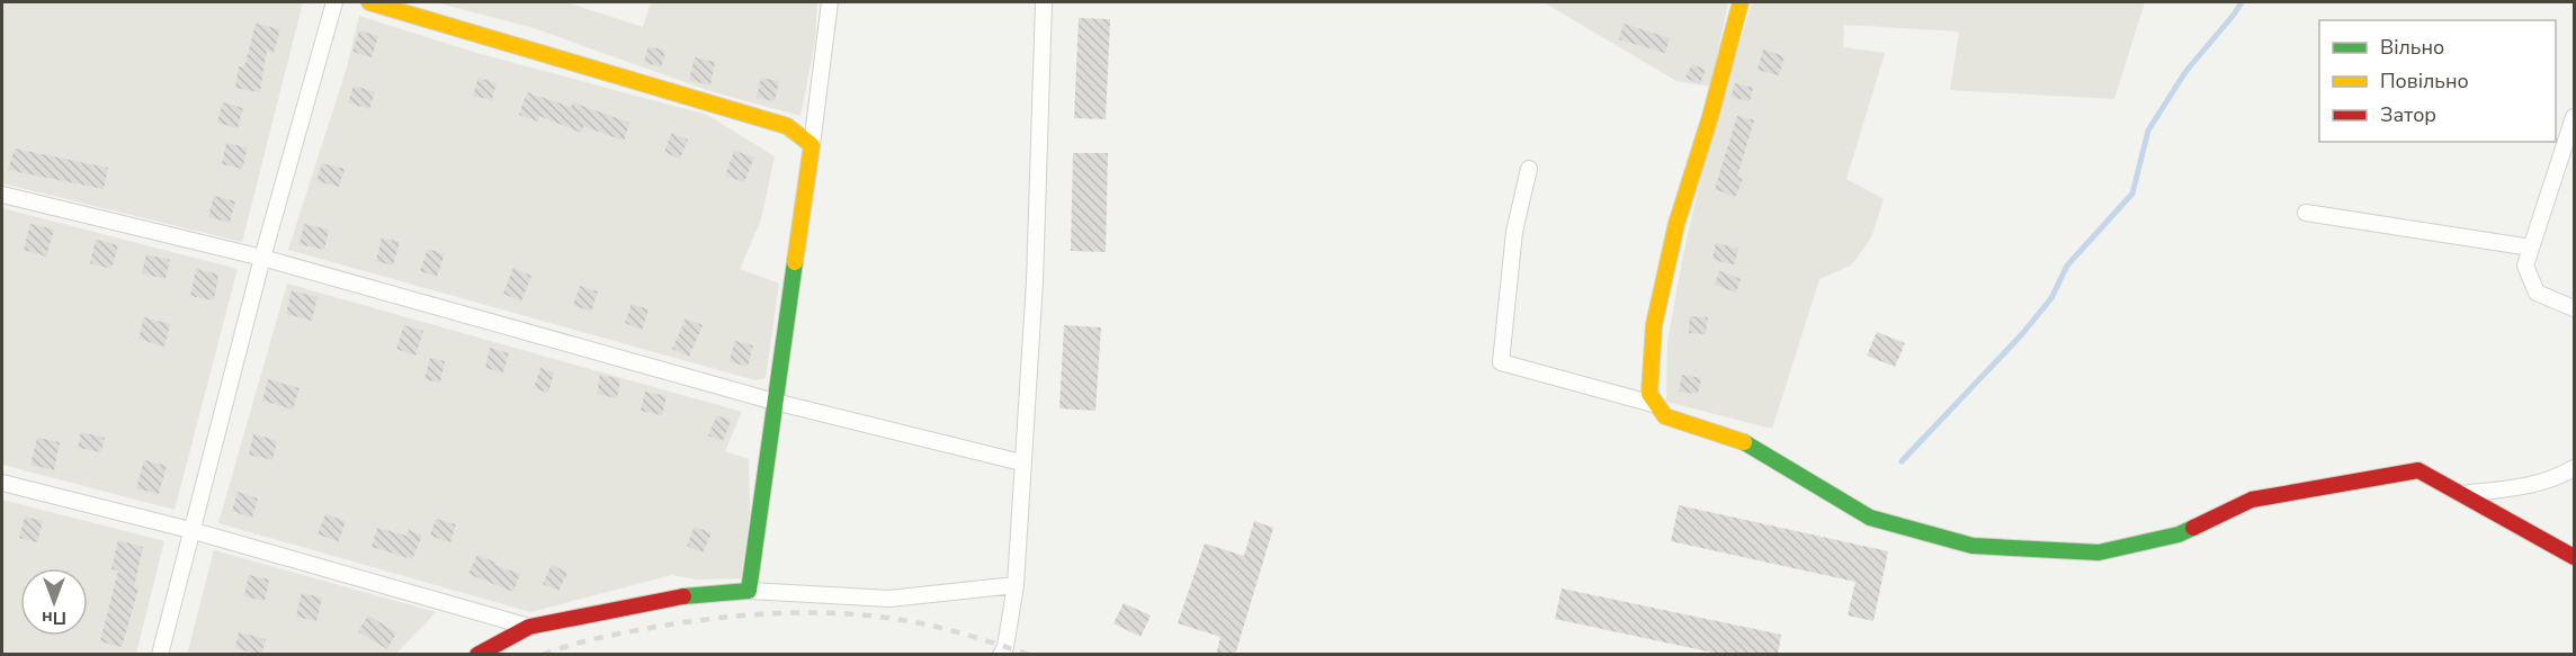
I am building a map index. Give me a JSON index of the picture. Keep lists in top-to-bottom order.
{
  "legend": ["Вільно", "Повільно", "Затор"],
  "north": "bottom"
}
